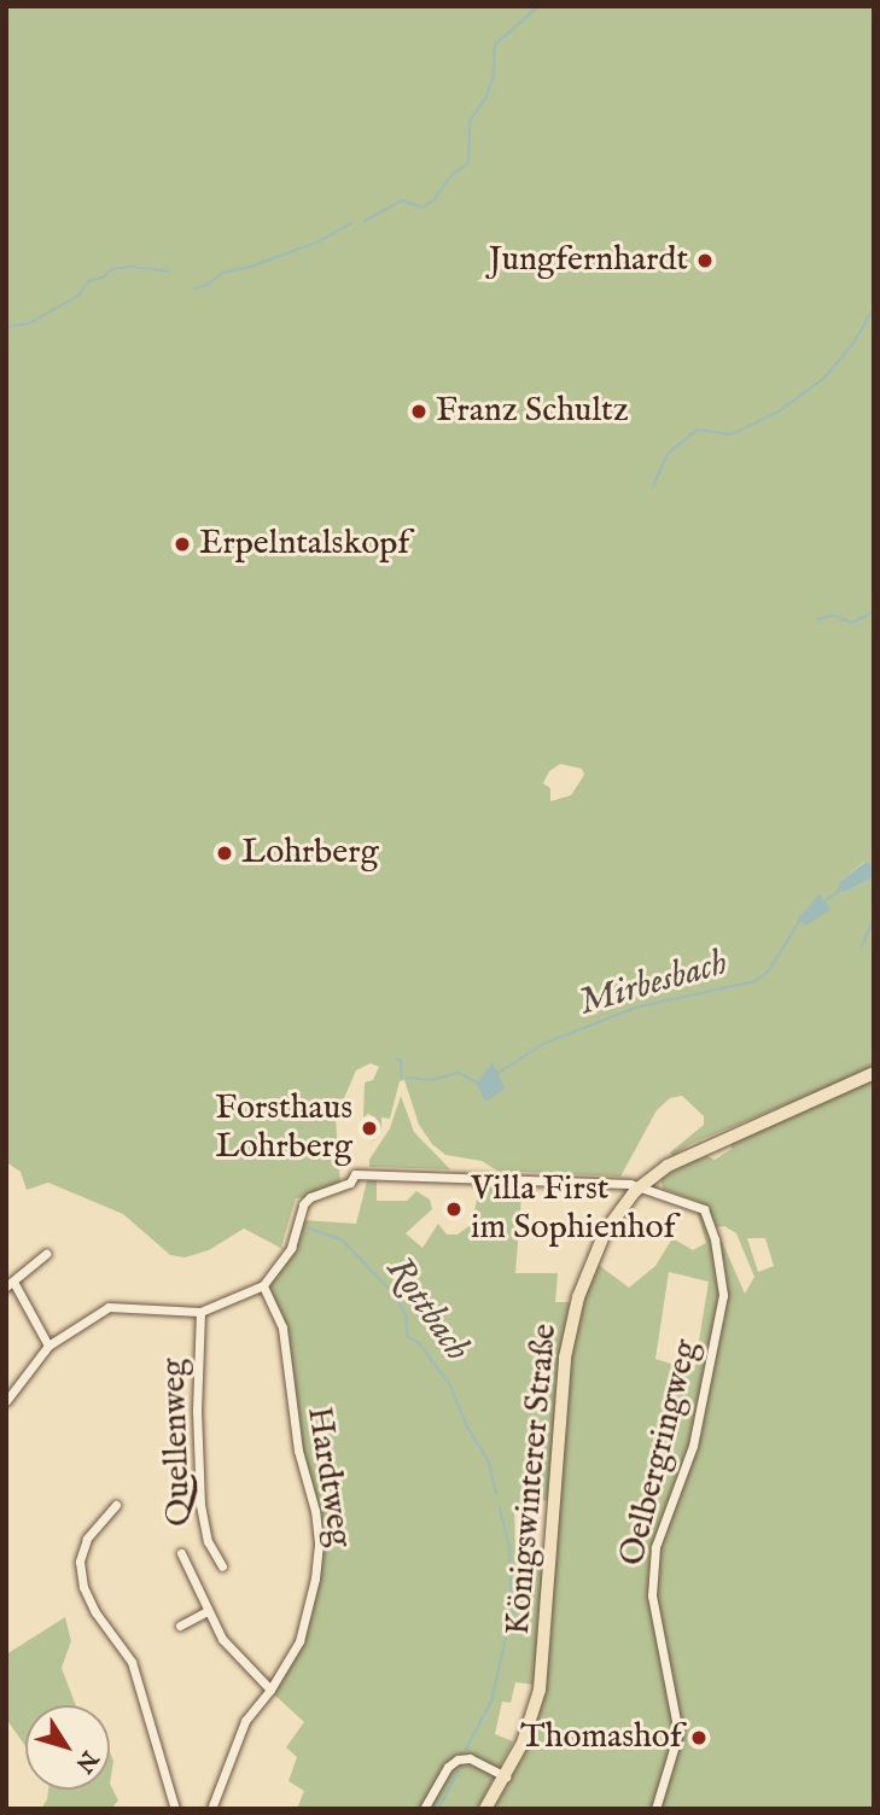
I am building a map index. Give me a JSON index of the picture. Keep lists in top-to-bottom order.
{
  "streets": {
    "main road": ["Königswinterer Straße"],
    "street": ["Quellenweg", "Oelbergringweg", "Hardtweg"]
  },
  "crossings": [
    ["Oelbergringweg", "Königswinterer Straße"]
  ],
  "water": ["Mirbesbach", "Rottbach"],
  "places": [
    "Jungfernhardt",
    "Franz Schultz",
    "Erpelntalskopf",
    "Lohrberg",
    "Forsthaus Lohrberg",
    "Villa First im Sophienhof",
    "Thomashof"
  ],
  "north": "bottom right"
}
